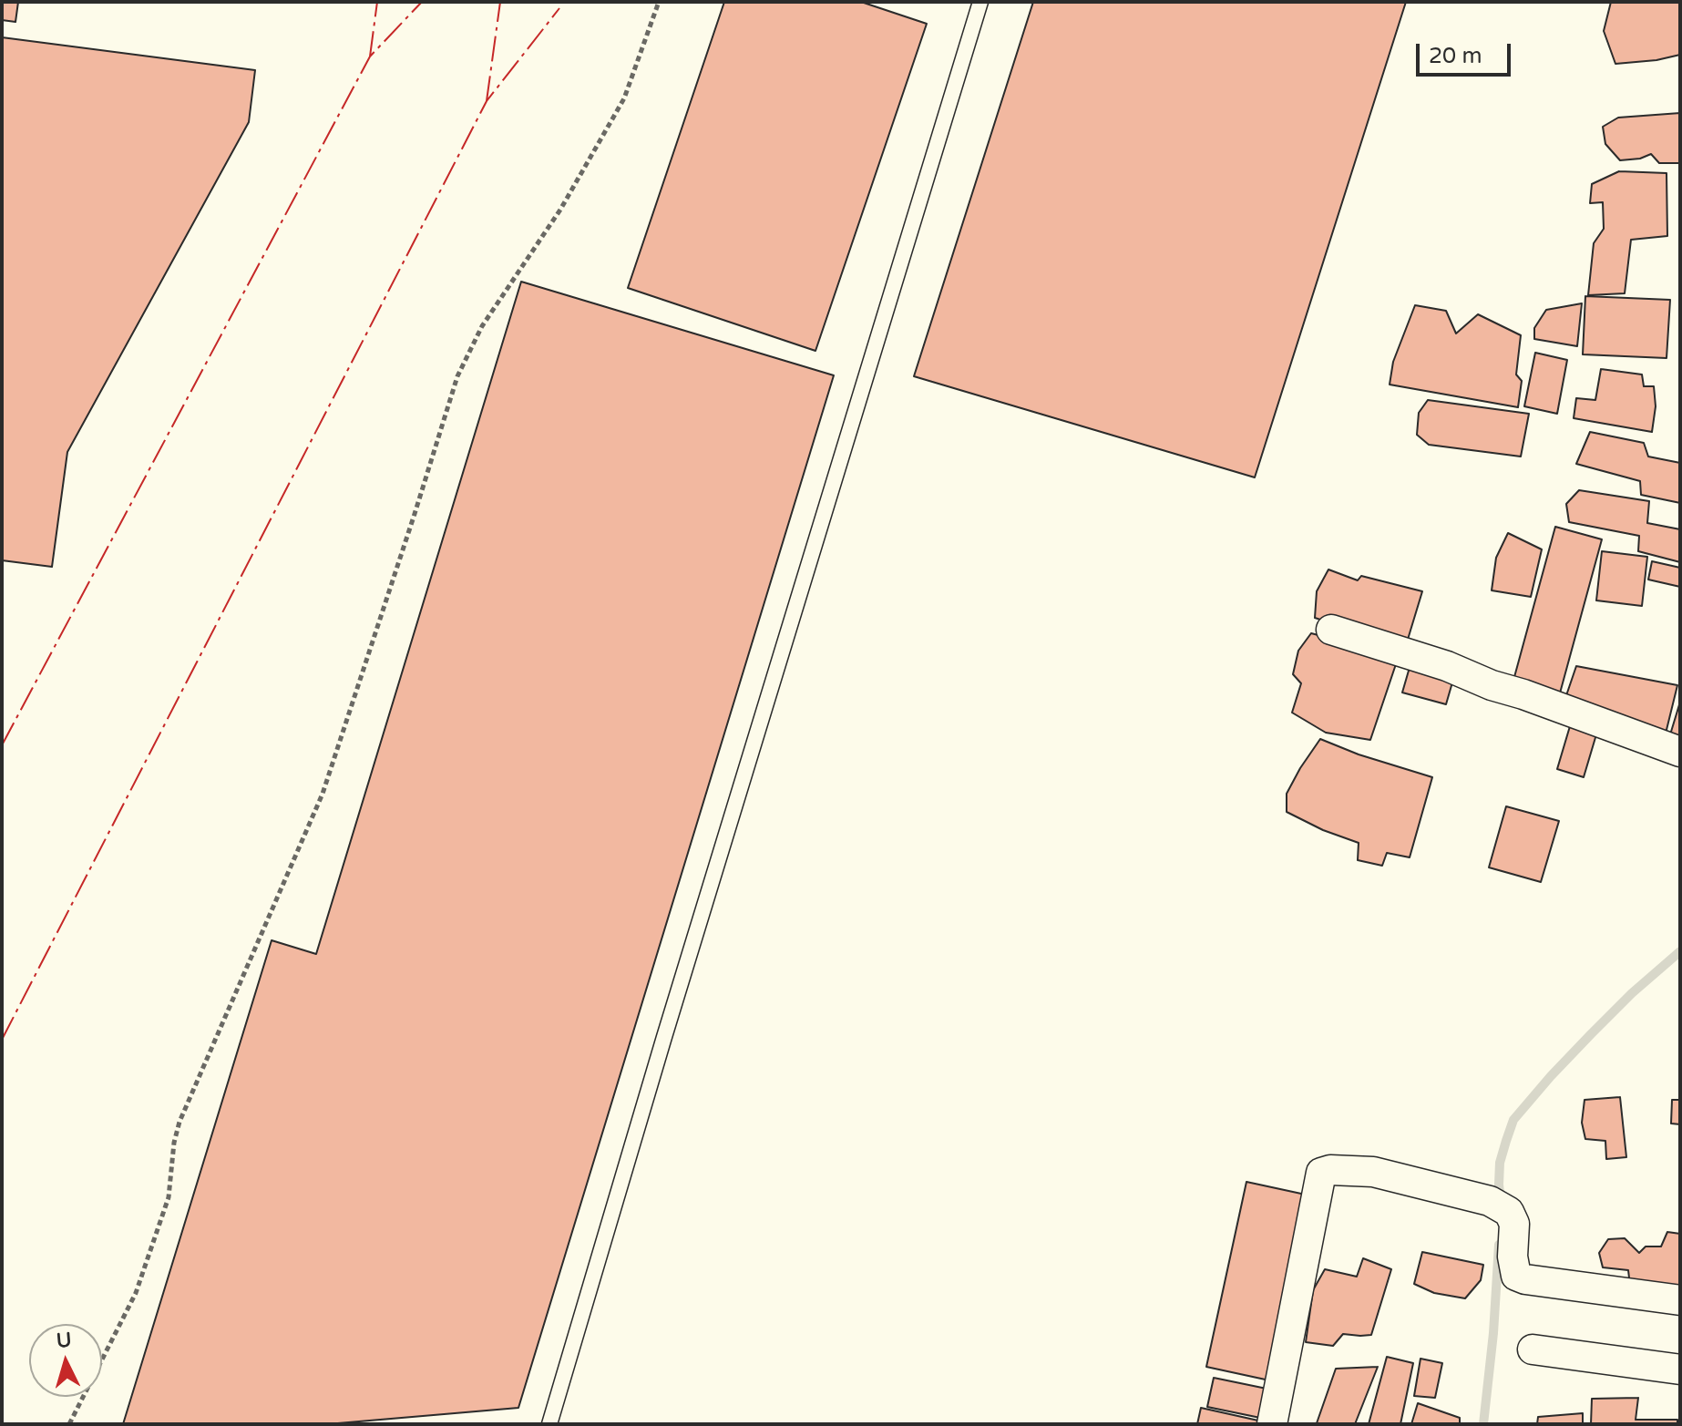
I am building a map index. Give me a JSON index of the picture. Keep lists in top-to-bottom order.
{
  "scale_bar": "20 m",
  "north": "top"
}
